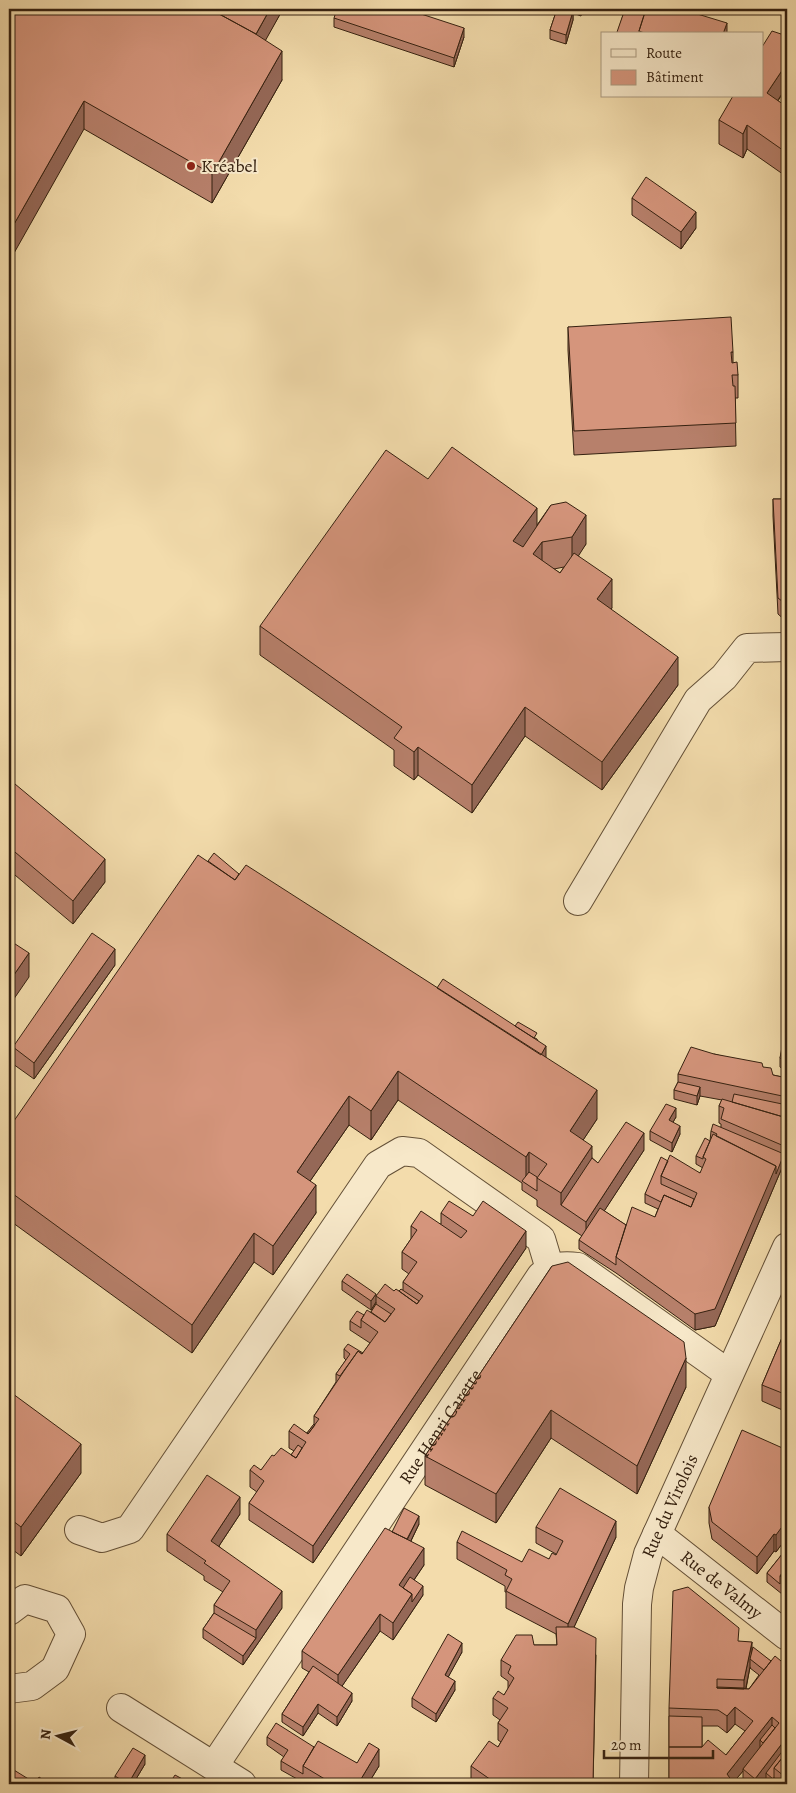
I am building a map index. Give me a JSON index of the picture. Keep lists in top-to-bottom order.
{
  "streets": {
    "street": ["Rue Henri Carette", "Rue du Virolois", "Rue de Valmy"]
  },
  "crossings": [
    ["Rue du Virolois", "Rue de Valmy"]
  ],
  "places": ["Kréabel"],
  "legend": ["Route", "Bâtiment"],
  "scale_bar": "20 m",
  "north": "left"
}
